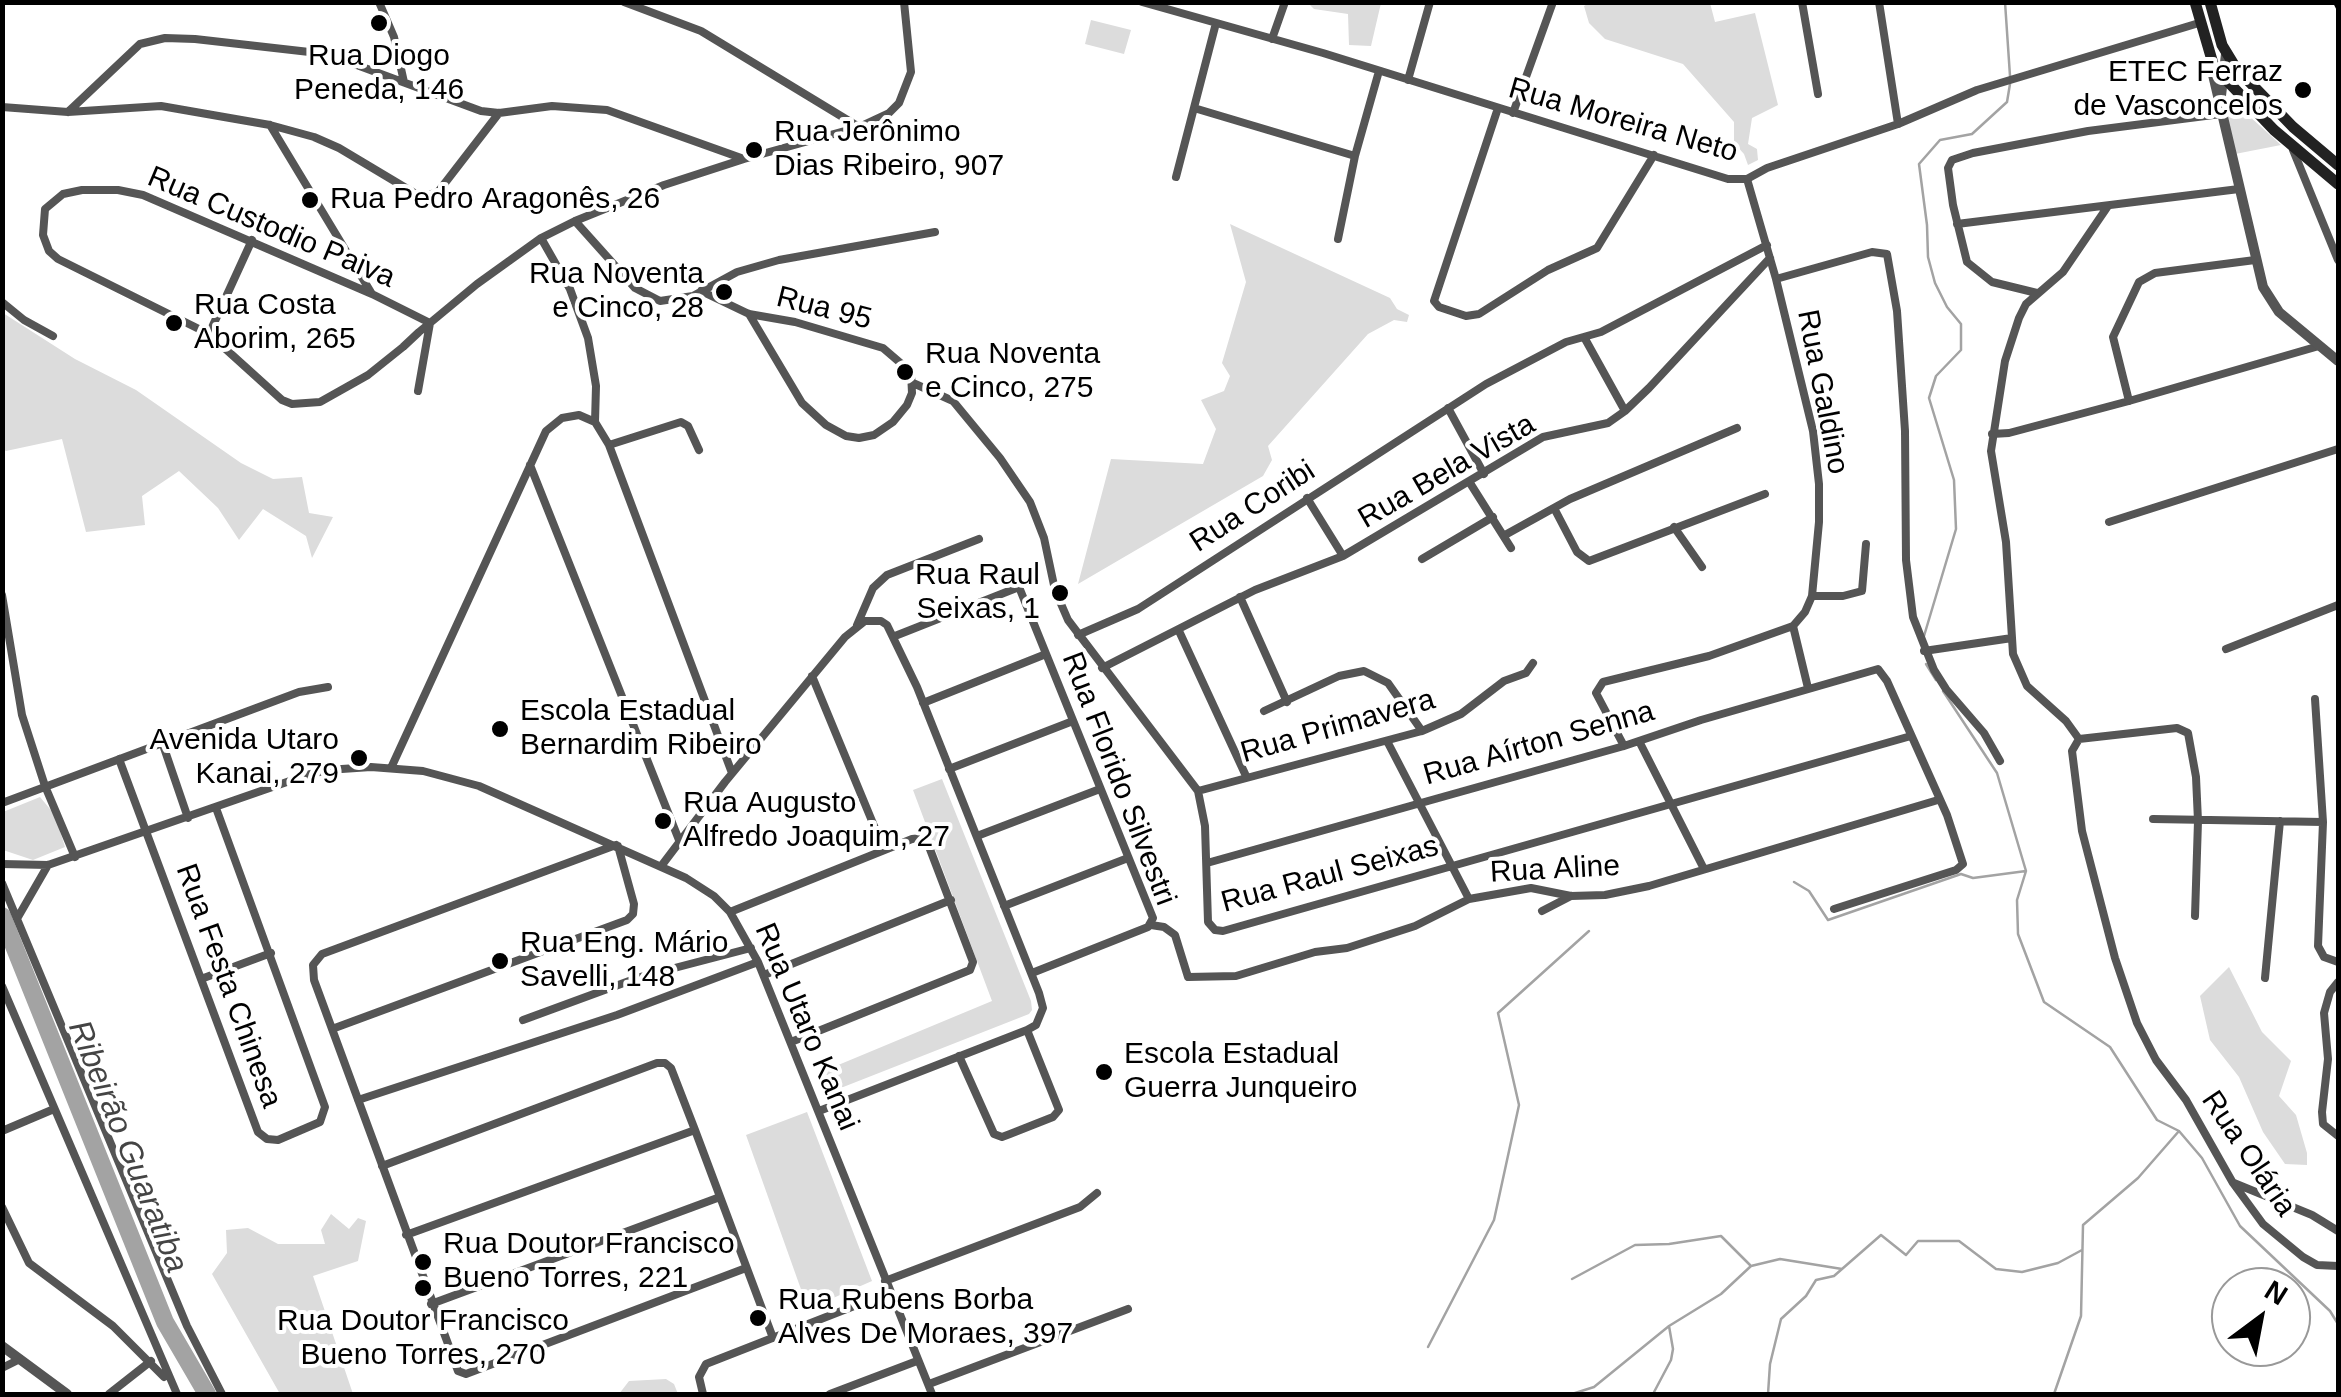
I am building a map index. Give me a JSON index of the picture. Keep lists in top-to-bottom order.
{
  "streets": {
    "street": [
      "Rua Moreira Neto",
      "Rua Custodio Paiva",
      "Rua 95",
      "Rua Galdino",
      "Rua Bela Vista",
      "Rua Coribi",
      "Rua Primavera",
      "Rua Aírton Senna",
      "Rua Florido Silvestri",
      "Rua Aline",
      "Rua Raul Seixas",
      "Rua Festa Chinesa",
      "Rua Utaro Kanai",
      "Rua Olária"
    ]
  },
  "crossings": [
    ["Rua Moreira Neto", "Rua Galdino"],
    ["Rua 95", "Rua Raul Seixas"],
    ["Rua Galdino", "Rua Bela Vista"],
    ["Rua Galdino", "Rua Coribi"],
    ["Rua Bela Vista", "Rua Raul Seixas"],
    ["Rua Coribi", "Rua Raul Seixas"],
    ["Rua Primavera", "Rua Raul Seixas"],
    ["Rua Aírton Senna", "Rua Raul Seixas"],
    ["Rua Florido Silvestri", "Rua Aline"],
    ["Rua Festa Chinesa", "Rua Utaro Kanai"]
  ],
  "water": ["Ribeirão Guaratiba"],
  "places": [
    "Rua Diogo Peneda, 146",
    "ETEC Ferraz de Vasconcelos",
    "Rua Jerônimo Dias Ribeiro, 907",
    "Rua Pedro Aragonês, 26",
    "Rua Noventa e Cinco, 28",
    "Rua Costa Aborim, 265",
    "Rua Noventa e Cinco, 275",
    "Rua Raul Seixas, 1",
    "Escola Estadual Bernardim Ribeiro",
    "Avenida Utaro Kanai, 279",
    "Rua Augusto Alfredo Joaquim, 27",
    "Rua Eng. Mário Savelli, 148",
    "Escola Estadual Guerra Junqueiro",
    "Rua Doutor Francisco Bueno Torres, 221",
    "Rua Doutor Francisco Bueno Torres, 270",
    "Rua Rubens Borba Alves De Moraes, 397"
  ],
  "north": "top right"
}
